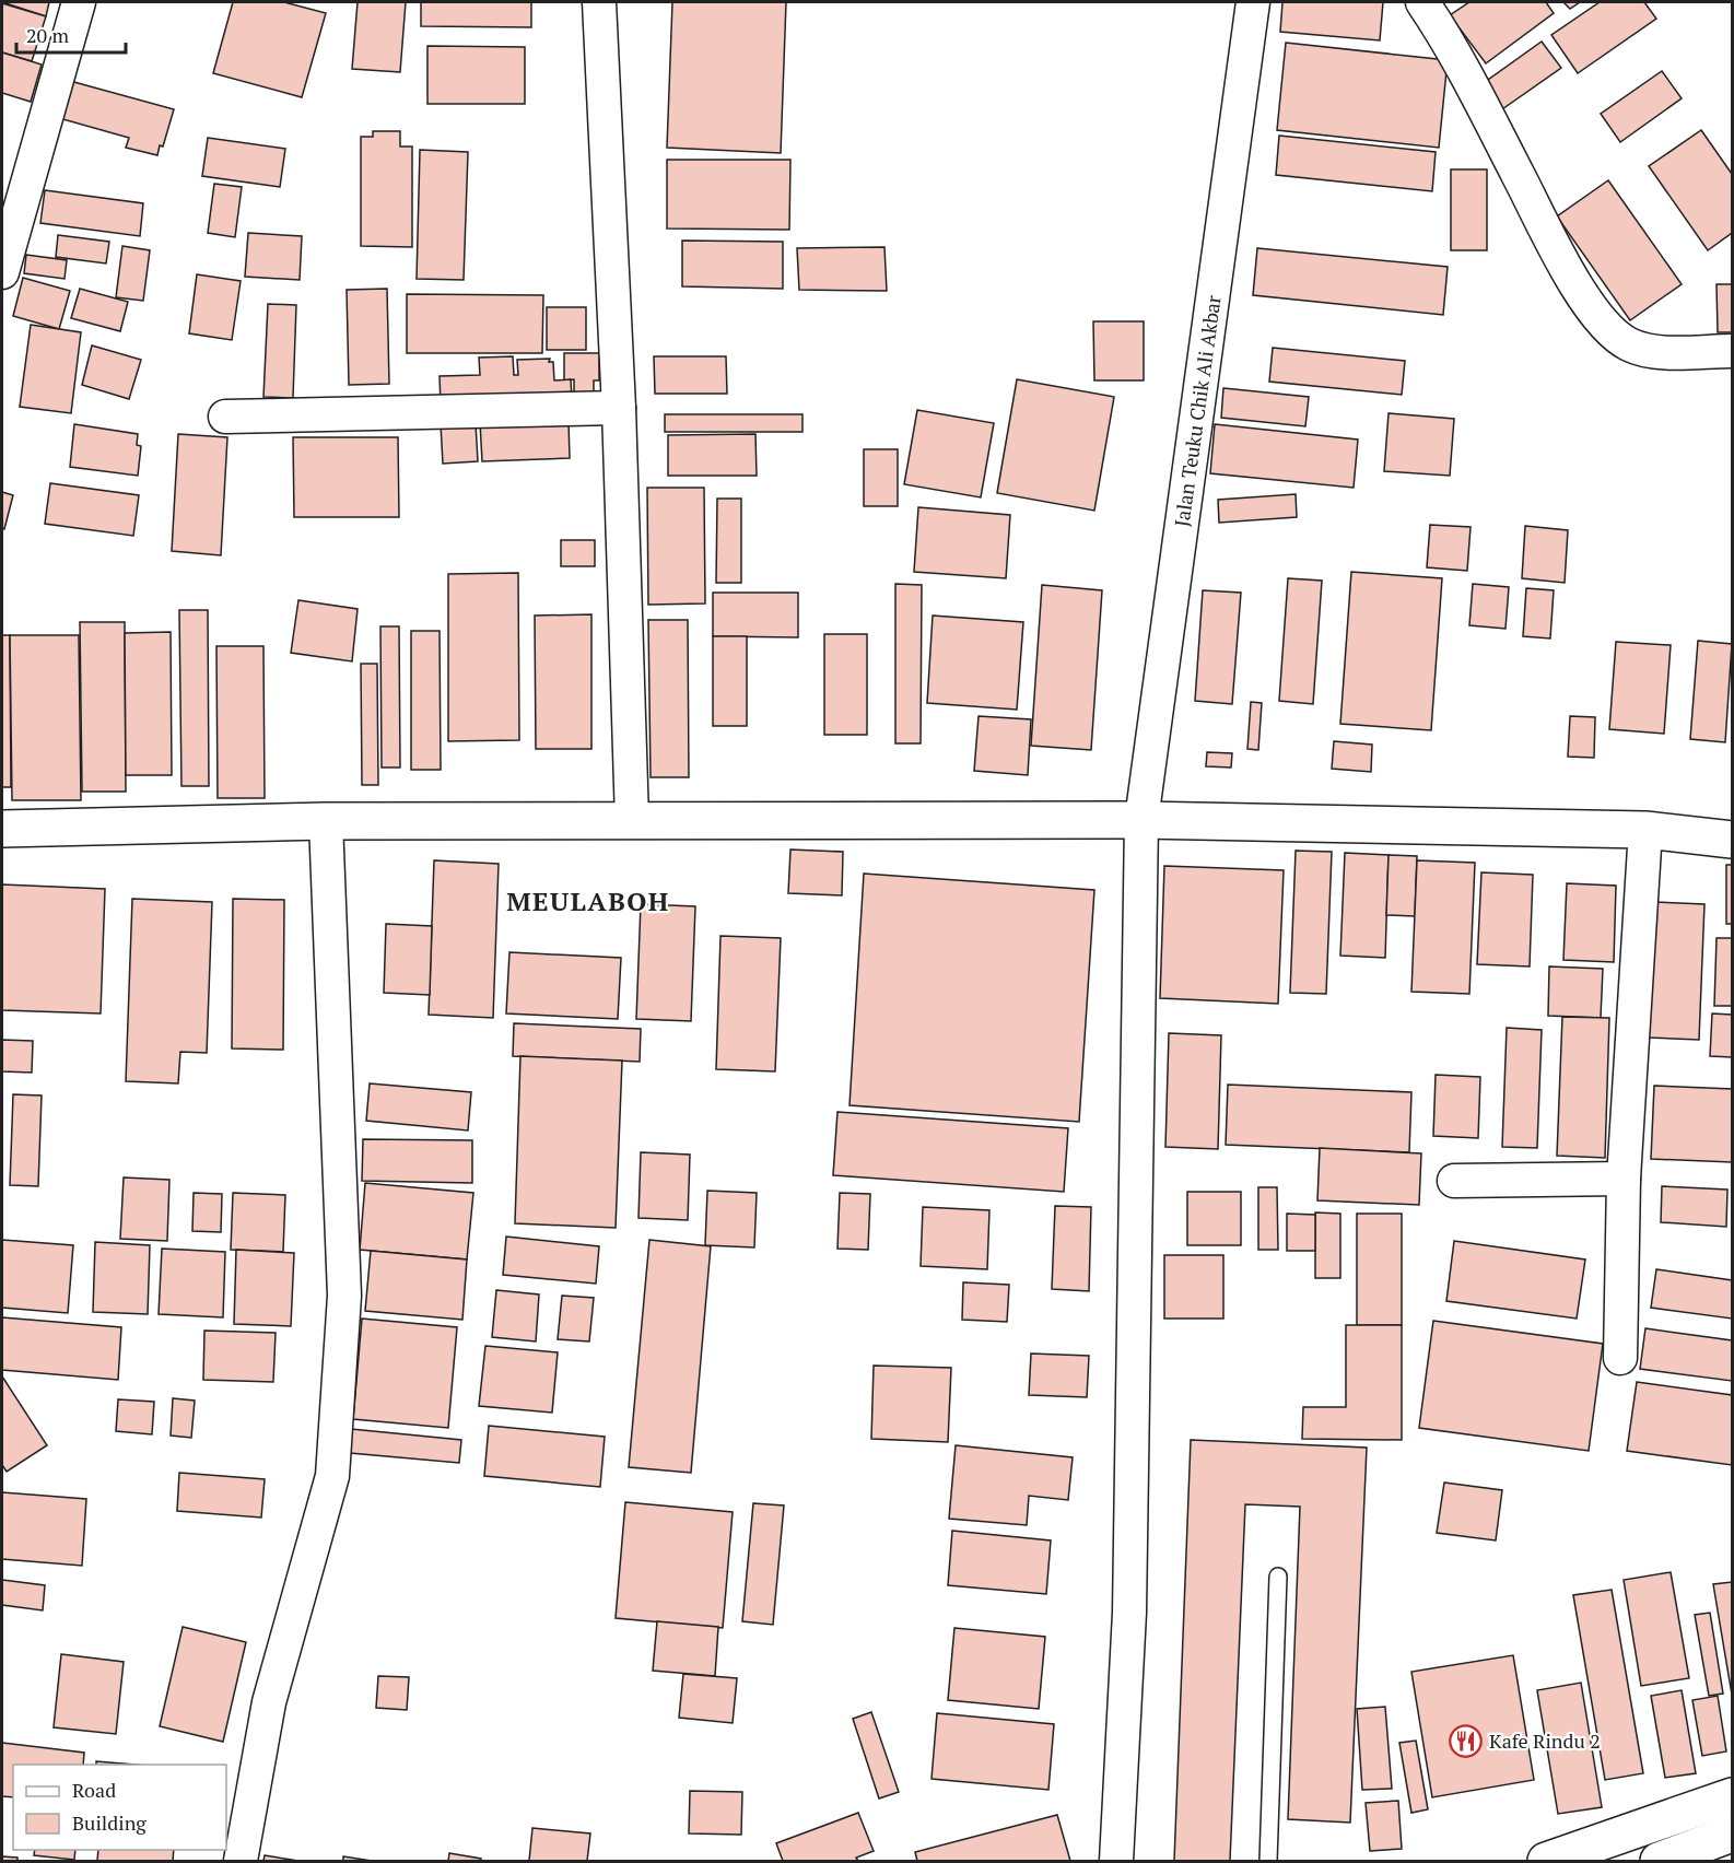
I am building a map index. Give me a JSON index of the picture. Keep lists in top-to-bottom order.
{
  "streets": {
    "street": ["Jalan Teuku Chik Ali Akbar"]
  },
  "districts": ["MEULABOH"],
  "places": {
    "restaurant": ["Kafe Rindu 2"]
  },
  "legend": ["Road", "Building"],
  "scale_bar": "20 m"
}
